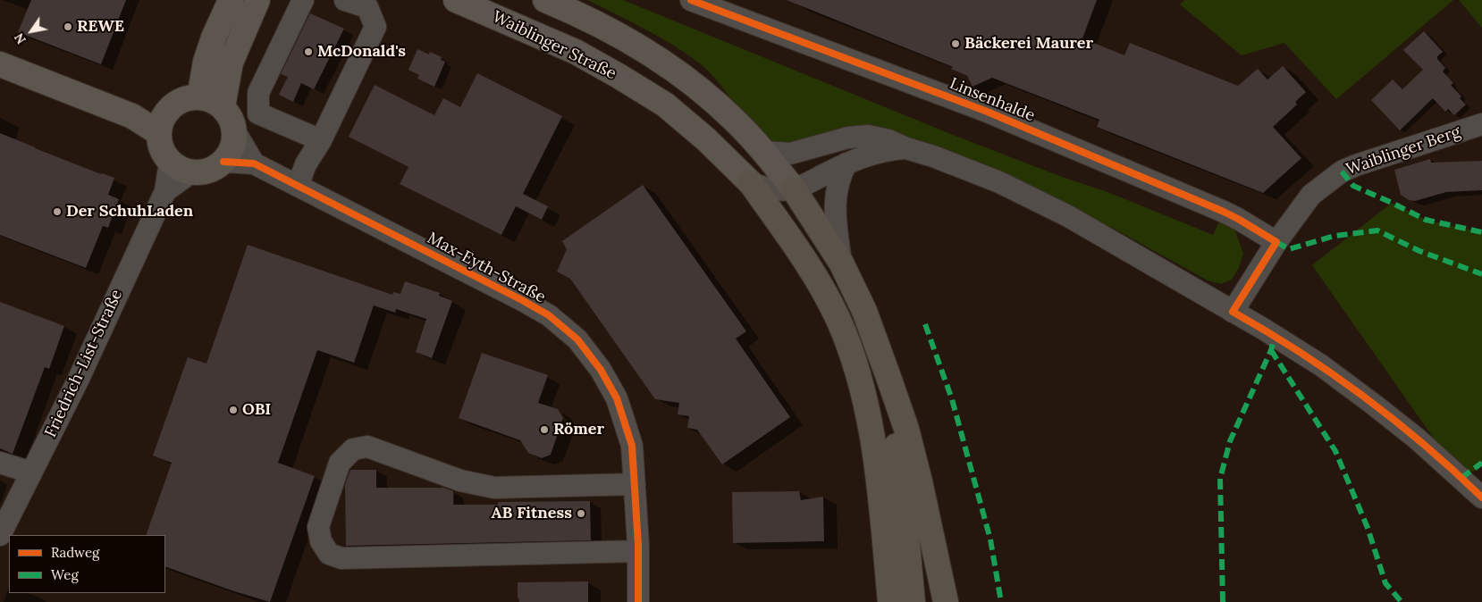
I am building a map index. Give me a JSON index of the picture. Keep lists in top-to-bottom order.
{
  "streets": {
    "main road": ["Waiblinger Straße", "Friedrich-List-Straße"],
    "street": ["Linsenhalde", "Waiblinger Berg", "Max-Eyth-Straße"]
  },
  "crossings": [
    ["Linsenhalde", "Waiblinger Berg"],
    ["Max-Eyth-Straße", "Friedrich-List-Straße"]
  ],
  "places": [
    "REWE",
    "Bäckerei Maurer",
    "McDonald's",
    "Der SchuhLaden",
    "OBI",
    "Römer",
    "AB Fitness"
  ],
  "legend": ["Radweg", "Weg"],
  "north": "bottom left"
}
